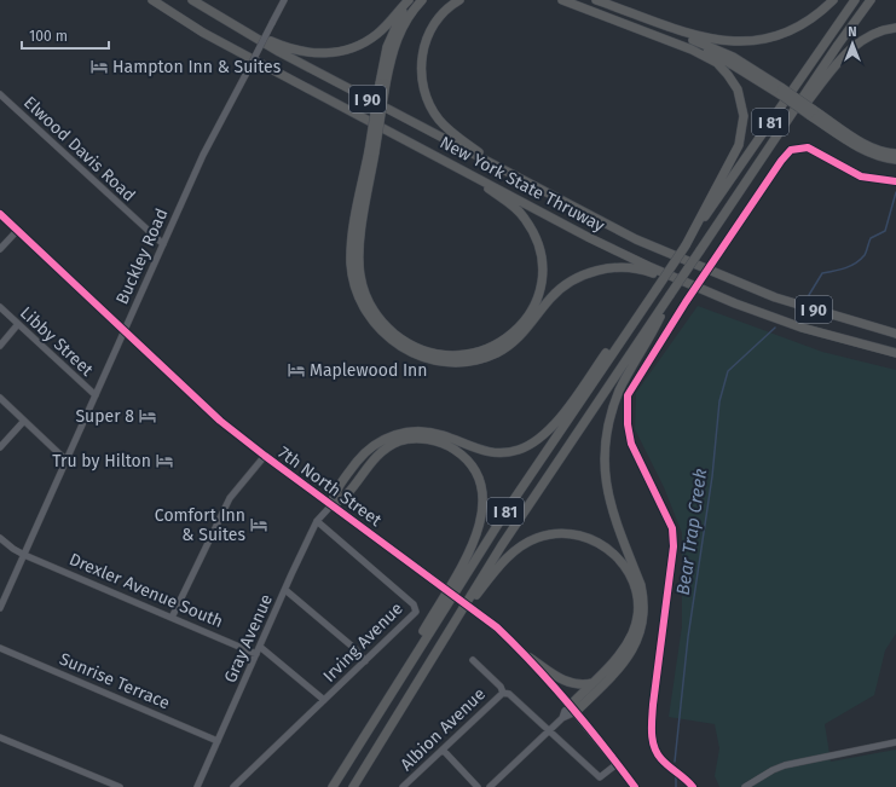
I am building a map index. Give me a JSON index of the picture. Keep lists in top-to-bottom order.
{
  "streets": {
    "highway": ["I 90", "I 81", "New York State Thruway"],
    "street": [
      "Elwood Davis Road",
      "Buckley Road",
      "Libby Street",
      "7th North Street",
      "Drexler Avenue South",
      "Gray Avenue",
      "Irving Avenue",
      "Sunrise Terrace",
      "Albion Avenue"
    ]
  },
  "crossings": [
    ["Elwood Davis Road", "Buckley Road"],
    ["Buckley Road", "Libby Street"],
    ["Buckley Road", "7th North Street"],
    ["Buckley Road", "Drexler Avenue South"],
    ["7th North Street", "Gray Avenue"],
    ["Drexler Avenue South", "Gray Avenue"],
    ["Drexler Avenue South", "Irving Avenue"],
    ["Gray Avenue", "Irving Avenue"],
    ["Gray Avenue", "Sunrise Terrace"]
  ],
  "water": ["Bear Trap Creek"],
  "places": {
    "hotel": [
      "Hampton Inn & Suites",
      "Maplewood Inn",
      "Super 8",
      "Tru by Hilton",
      "Comfort Inn & Suites"
    ]
  },
  "scale_bar": "100 m",
  "north": "top"
}
